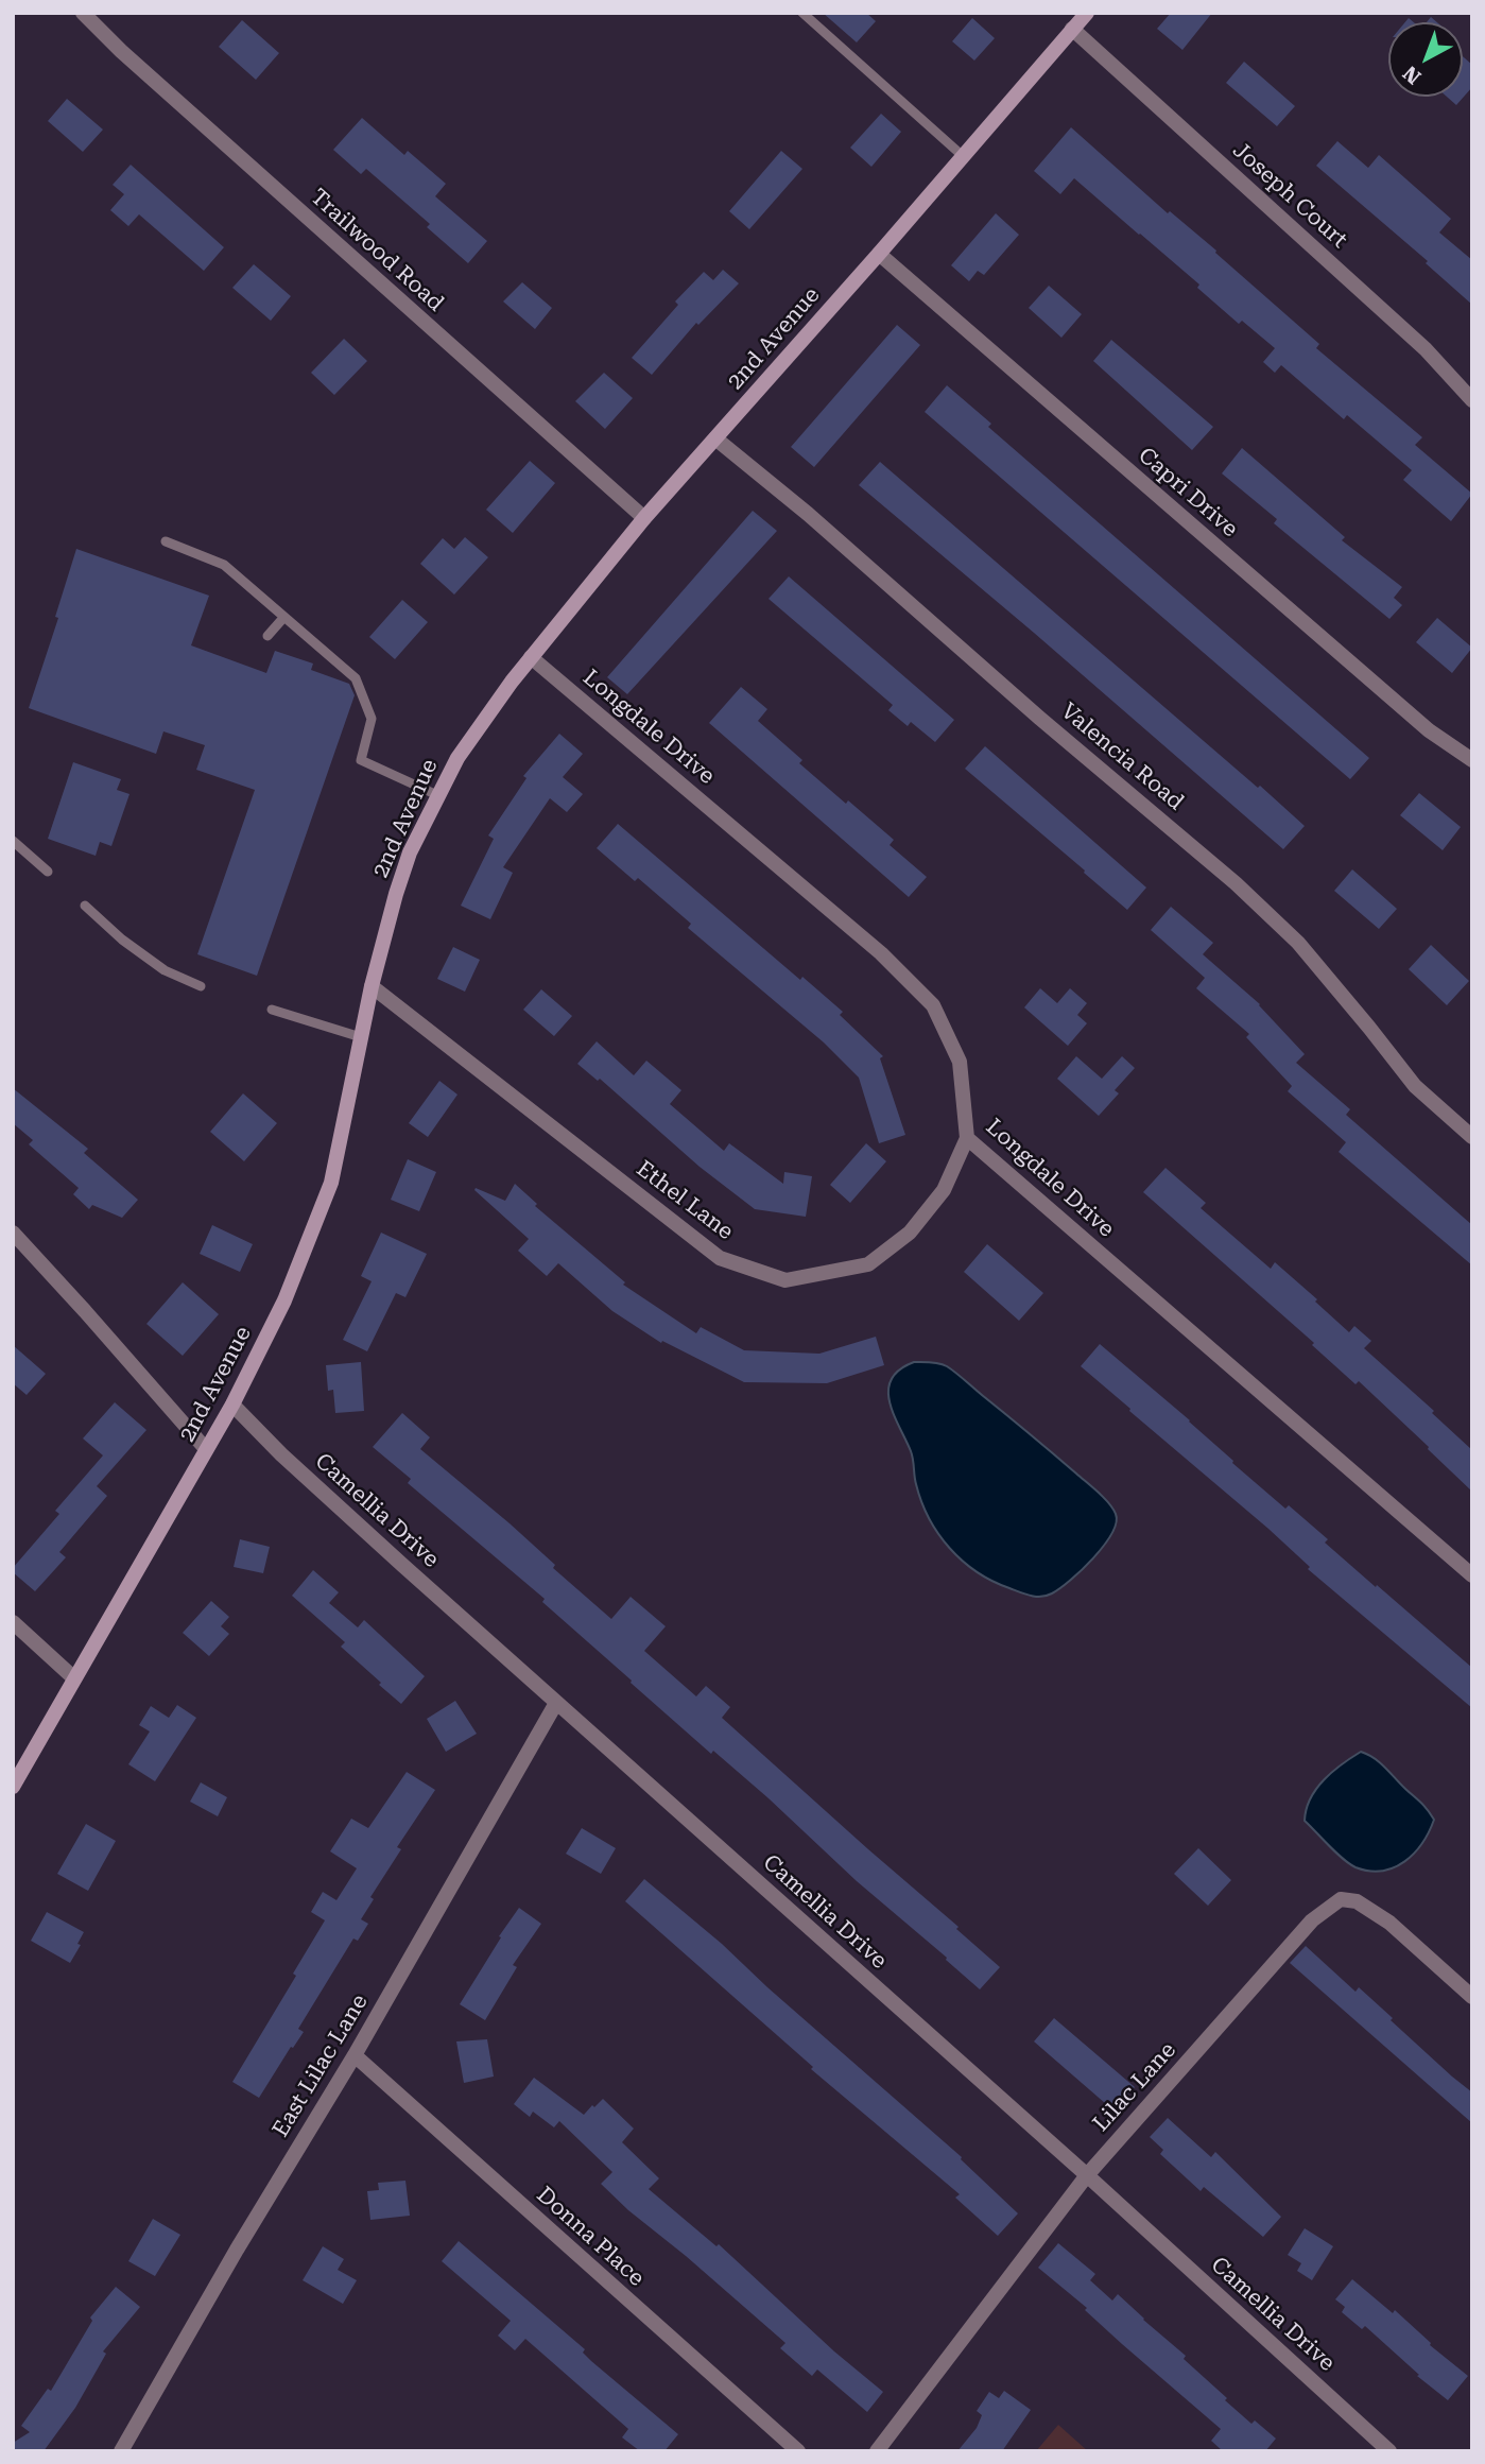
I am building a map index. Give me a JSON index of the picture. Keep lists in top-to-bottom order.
{
  "streets": {
    "street": [
      "Joseph Court",
      "Trailwood Road",
      "2nd Avenue",
      "Capri Drive",
      "Longdale Drive",
      "Valencia Road",
      "Ethel Lane",
      "Camellia Drive",
      "East Lilac Lane",
      "Lilac Lane",
      "Donna Place"
    ]
  },
  "crossings": [
    ["Joseph Court", "2nd Avenue"],
    ["Trailwood Road", "2nd Avenue"],
    ["2nd Avenue", "Capri Drive"],
    ["2nd Avenue", "Longdale Drive"],
    ["2nd Avenue", "Valencia Road"],
    ["2nd Avenue", "Ethel Lane"],
    ["2nd Avenue", "Camellia Drive"],
    ["Longdale Drive", "Ethel Lane"],
    ["Camellia Drive", "East Lilac Lane"],
    ["Camellia Drive", "Lilac Lane"],
    ["East Lilac Lane", "Donna Place"]
  ],
  "north": "bottom left"
}
